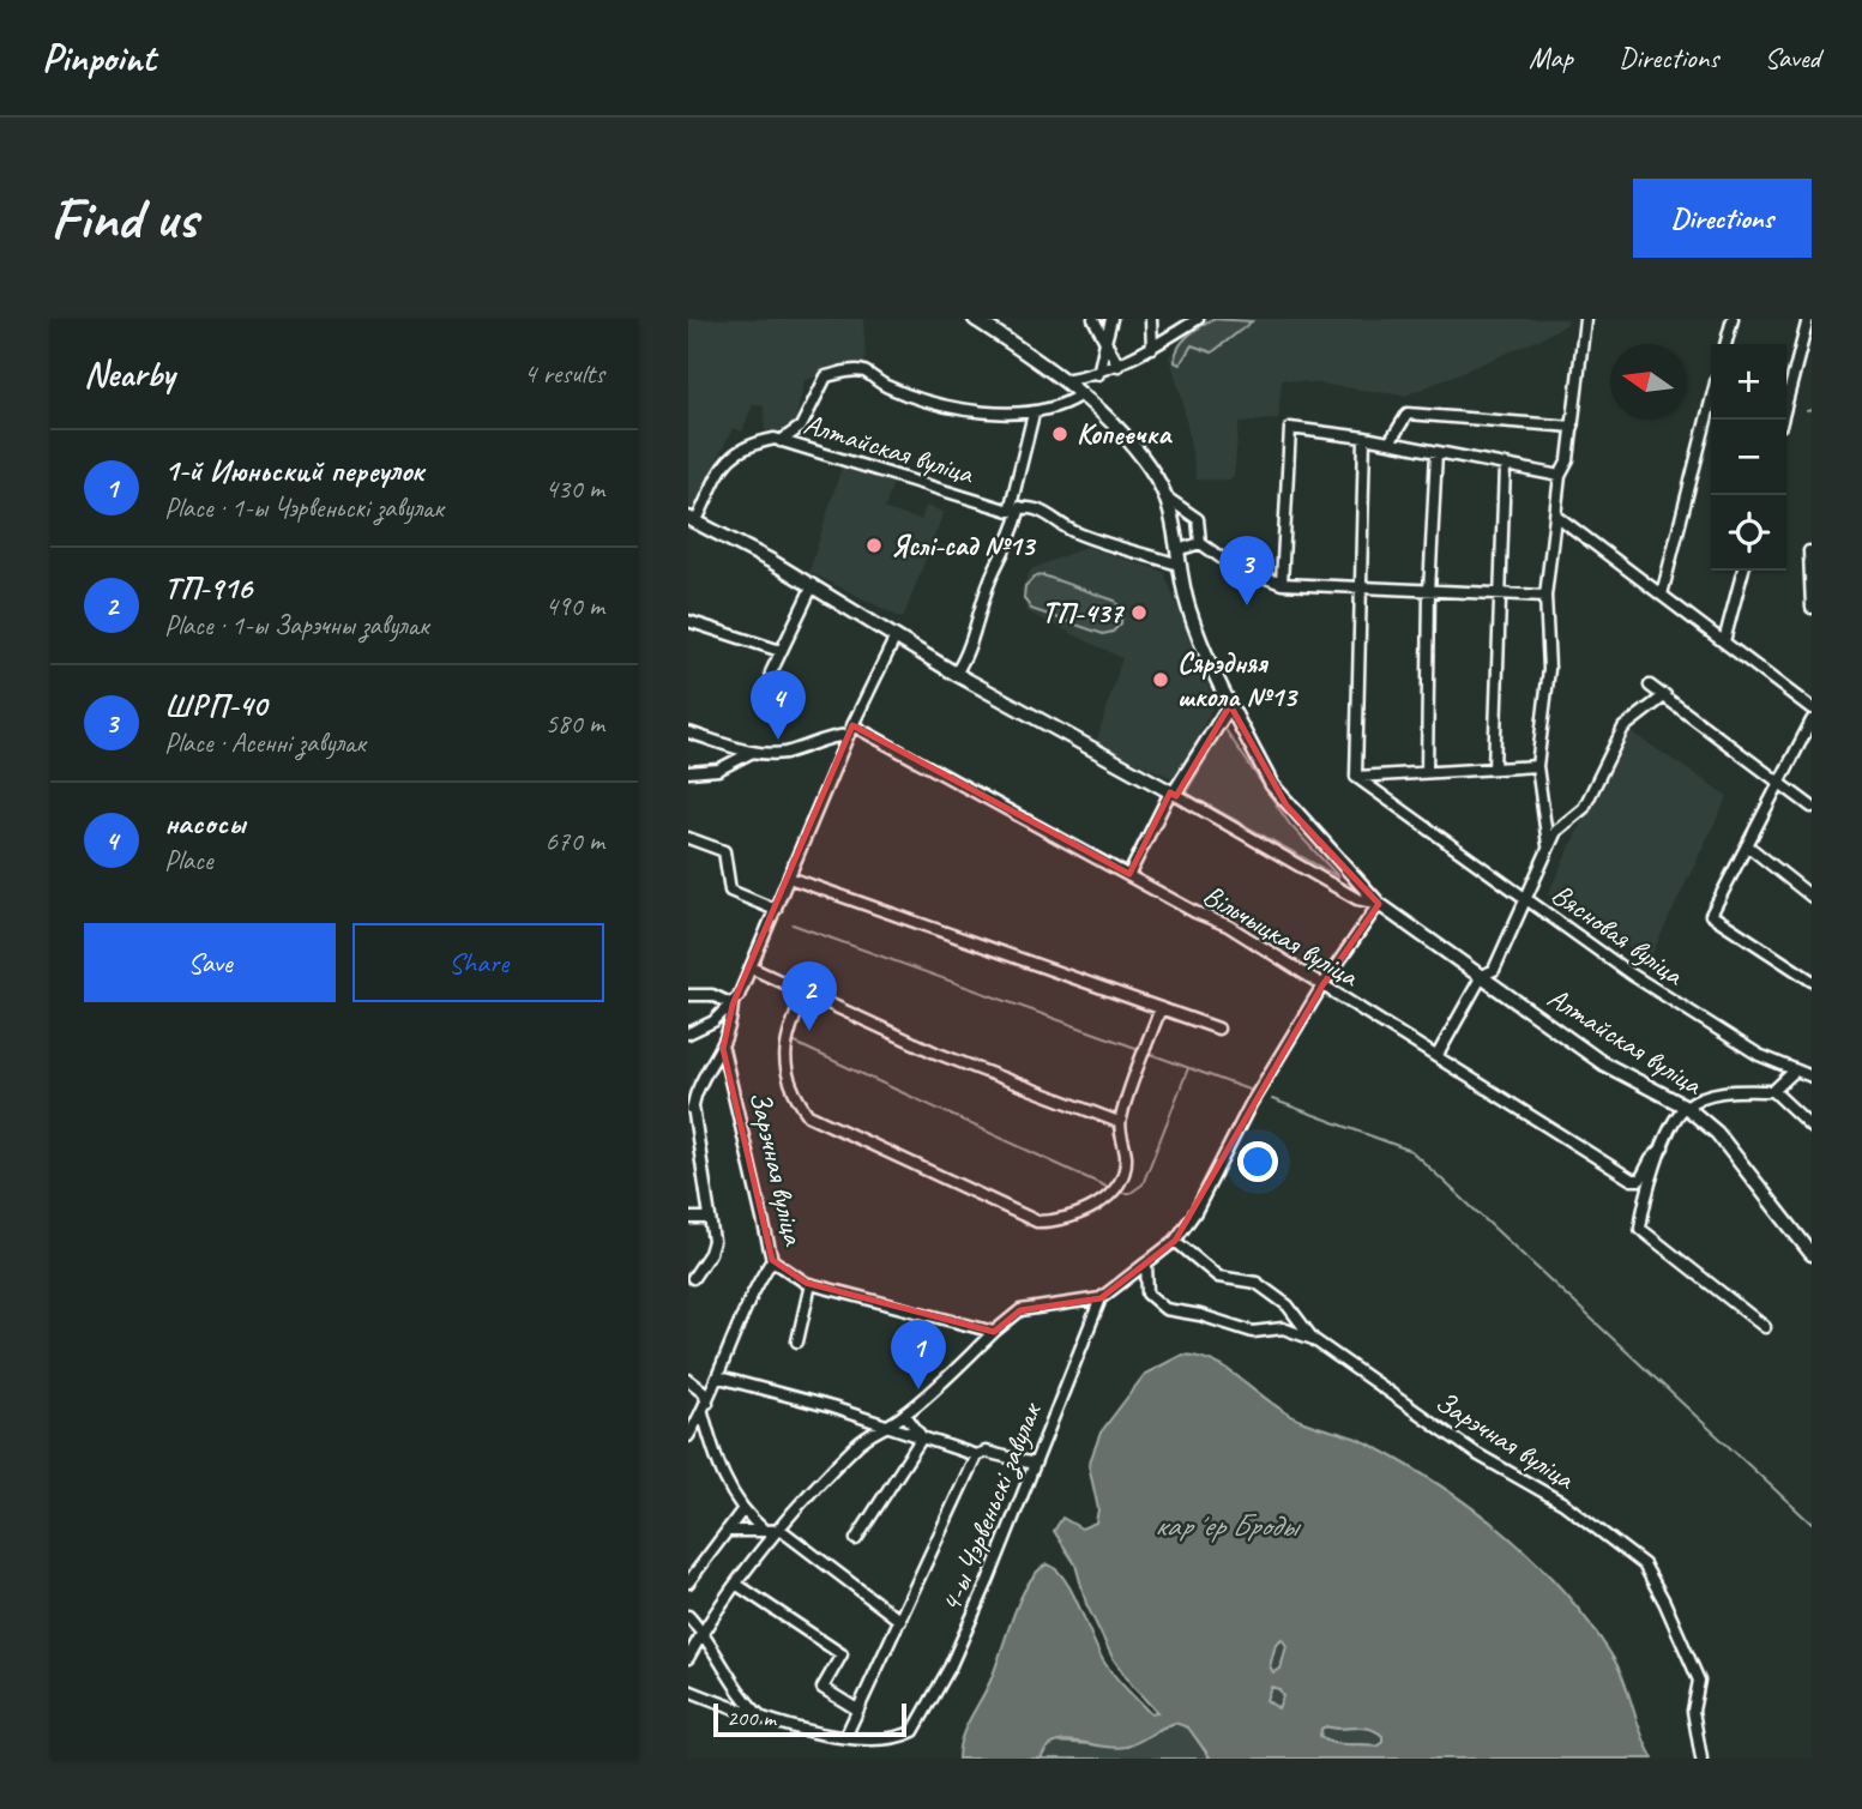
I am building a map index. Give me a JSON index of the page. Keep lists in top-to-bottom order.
{
  "streets": {
    "main road": ["Алтайская вуліца"],
    "street": [
      "Вясновая вуліца",
      "Вільчыцкая вуліца",
      "Зарэчная вуліца",
      "4-ы Чэрвеньскі завулак"
    ]
  },
  "water": ["карʼер Броды"],
  "places": [
    "Копеечка",
    "Яслі-сад №13",
    "ТП-437",
    "Сярэдняя школа №13"
  ],
  "scale_bar": "200 m",
  "north": "left",
  "page": {
    "header": "Pinpoint",
    "nav": ["Map", "Directions", "Saved"],
    "buttons": [
      "Directions",
      ["Save", "Share"]
    ],
    "title": "Find us",
    "heading": ["Nearby", "4 results"],
    "map_buttons": ["+", "−"],
    "list": [
      {
        "mark": "1",
        "name": "1-й Июньский переулок",
        "note": "Place · 1-ы Чэрвеньскі завулак",
        "value": "430 m"
      },
      {
        "mark": "2",
        "name": "ТП-916",
        "note": "Place · 1-ы Зарэчны завулак",
        "value": "490 m"
      },
      {
        "mark": "3",
        "name": "ШРП-40",
        "note": "Place · Асенні завулак",
        "value": "580 m"
      },
      {
        "mark": "4",
        "name": "насосы",
        "note": "Place",
        "value": "670 m"
      }
    ],
    "pins": [
      "3",
      "4",
      "2",
      "1"
    ],
    "scale": "200 m"
  }
}
